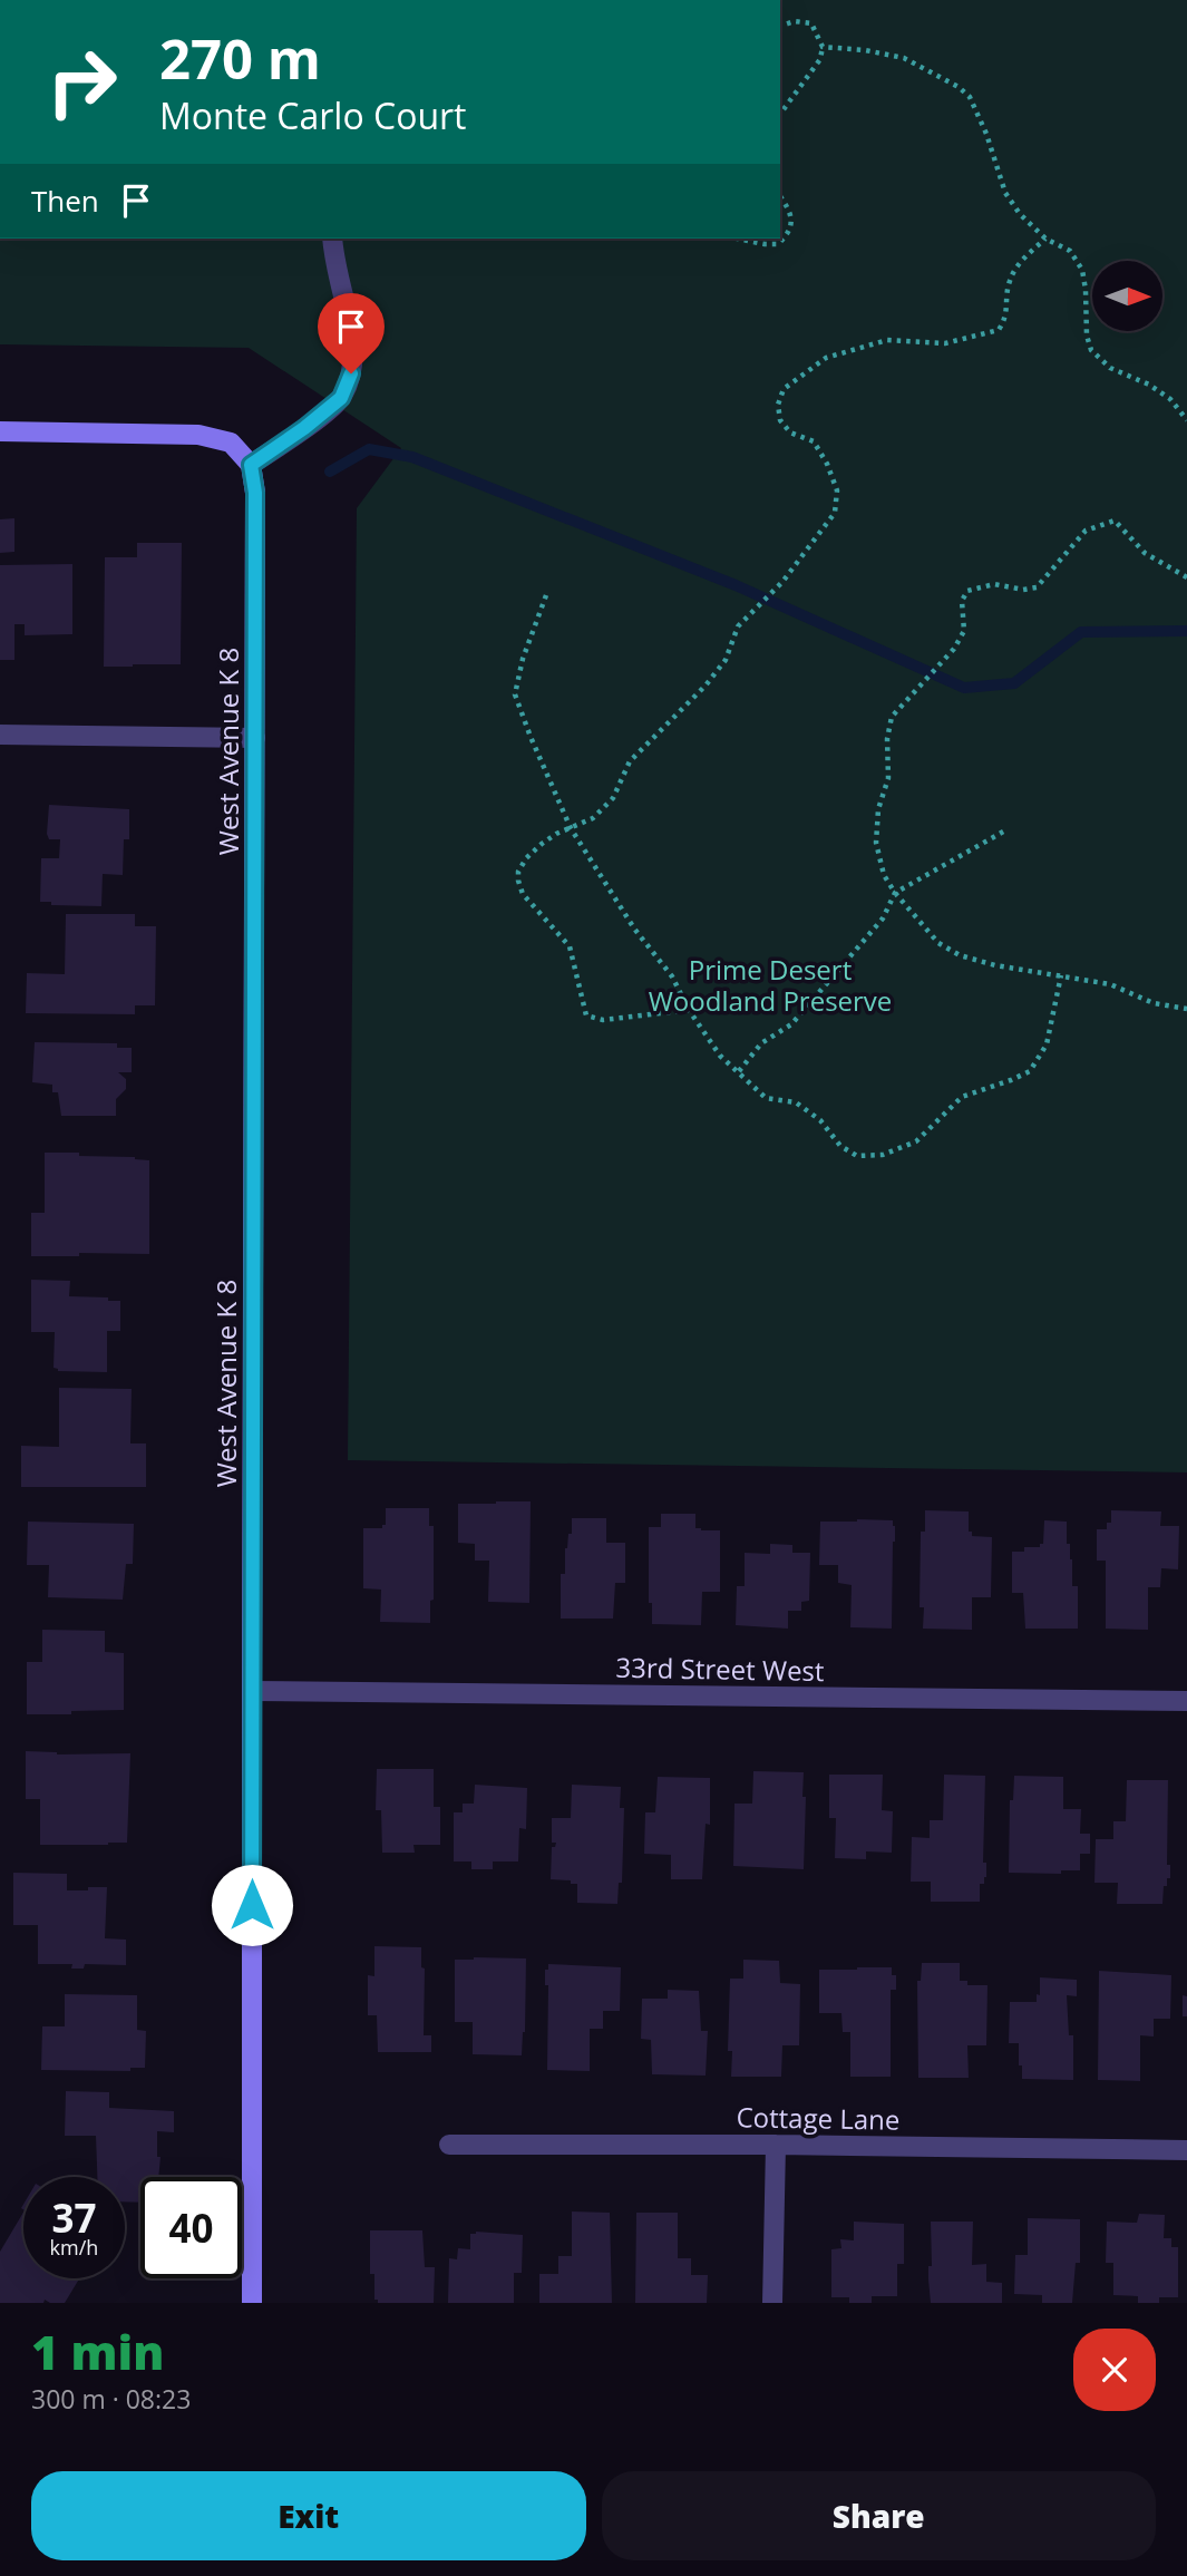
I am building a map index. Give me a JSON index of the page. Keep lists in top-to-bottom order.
{
  "streets": {
    "street": ["West Avenue K 8", "33rd Street West", "Cottage Lane"]
  },
  "crossings": [
    ["West Avenue K 8", "33rd Street West"]
  ],
  "parks": ["Prime Desert Woodland Preserve"],
  "north": "right",
  "page": {
    "turn": ["270 m", "Monte Carlo Court"],
    "then": "Then",
    "speed": "37 km/h",
    "limit": "40",
    "heading": ["1 min", "300 m · 08:23"],
    "buttons": ["Exit", "Share"]
  }
}
